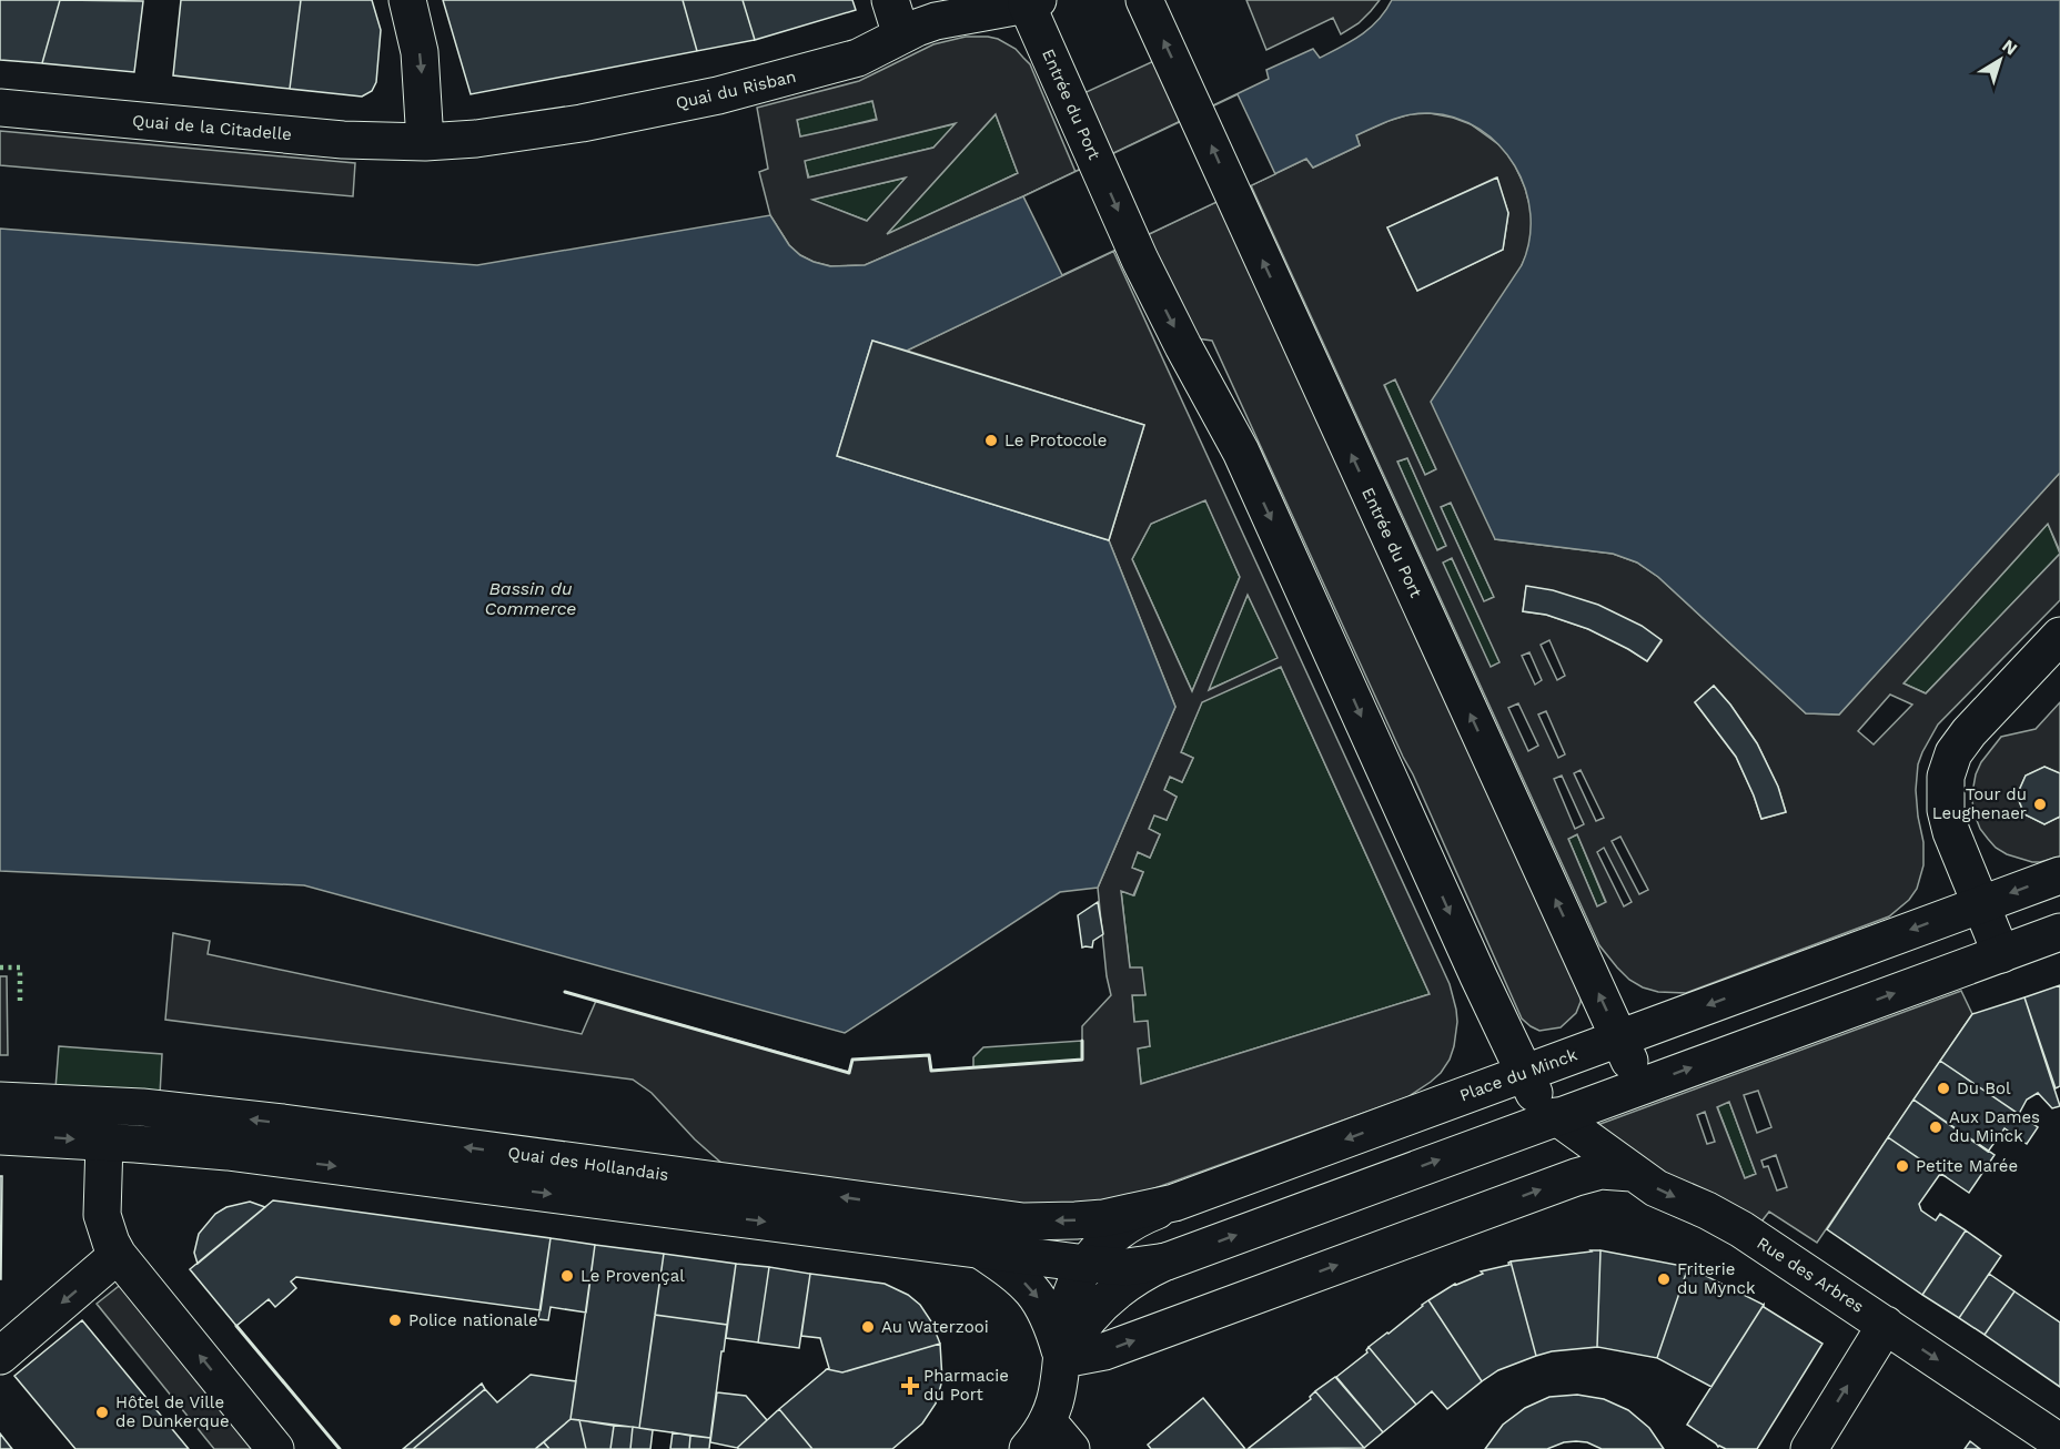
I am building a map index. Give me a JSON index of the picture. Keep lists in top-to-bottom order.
{
  "streets": {
    "street": [
      "Quai du Risban",
      "Entrée du Port",
      "Quai de la Citadelle",
      "Place du Minck",
      "Quai des Hollandais",
      "Rue des Arbres"
    ]
  },
  "crossings": [
    ["Quai du Risban", "Entrée du Port"],
    ["Quai du Risban", "Quai de la Citadelle"],
    ["Entrée du Port", "Place du Minck"],
    ["Entrée du Port", "Rue des Arbres"],
    ["Place du Minck", "Quai des Hollandais"]
  ],
  "one_way": ["Rue des Arbres"],
  "water": ["Bassin du Commerce"],
  "places": {
    "other": [
      "Le Protocole",
      "Tour du Leughenaer",
      "Du Bol",
      "Aux Dames du Minck",
      "Petite Marée",
      "Le Provençal",
      "Friterie du Mynck",
      "Police nationale",
      "Au Waterzooi",
      "Hôtel de Ville de Dunkerque"
    ],
    "health": ["Pharmacie du Port"]
  },
  "north": "top right"
}
